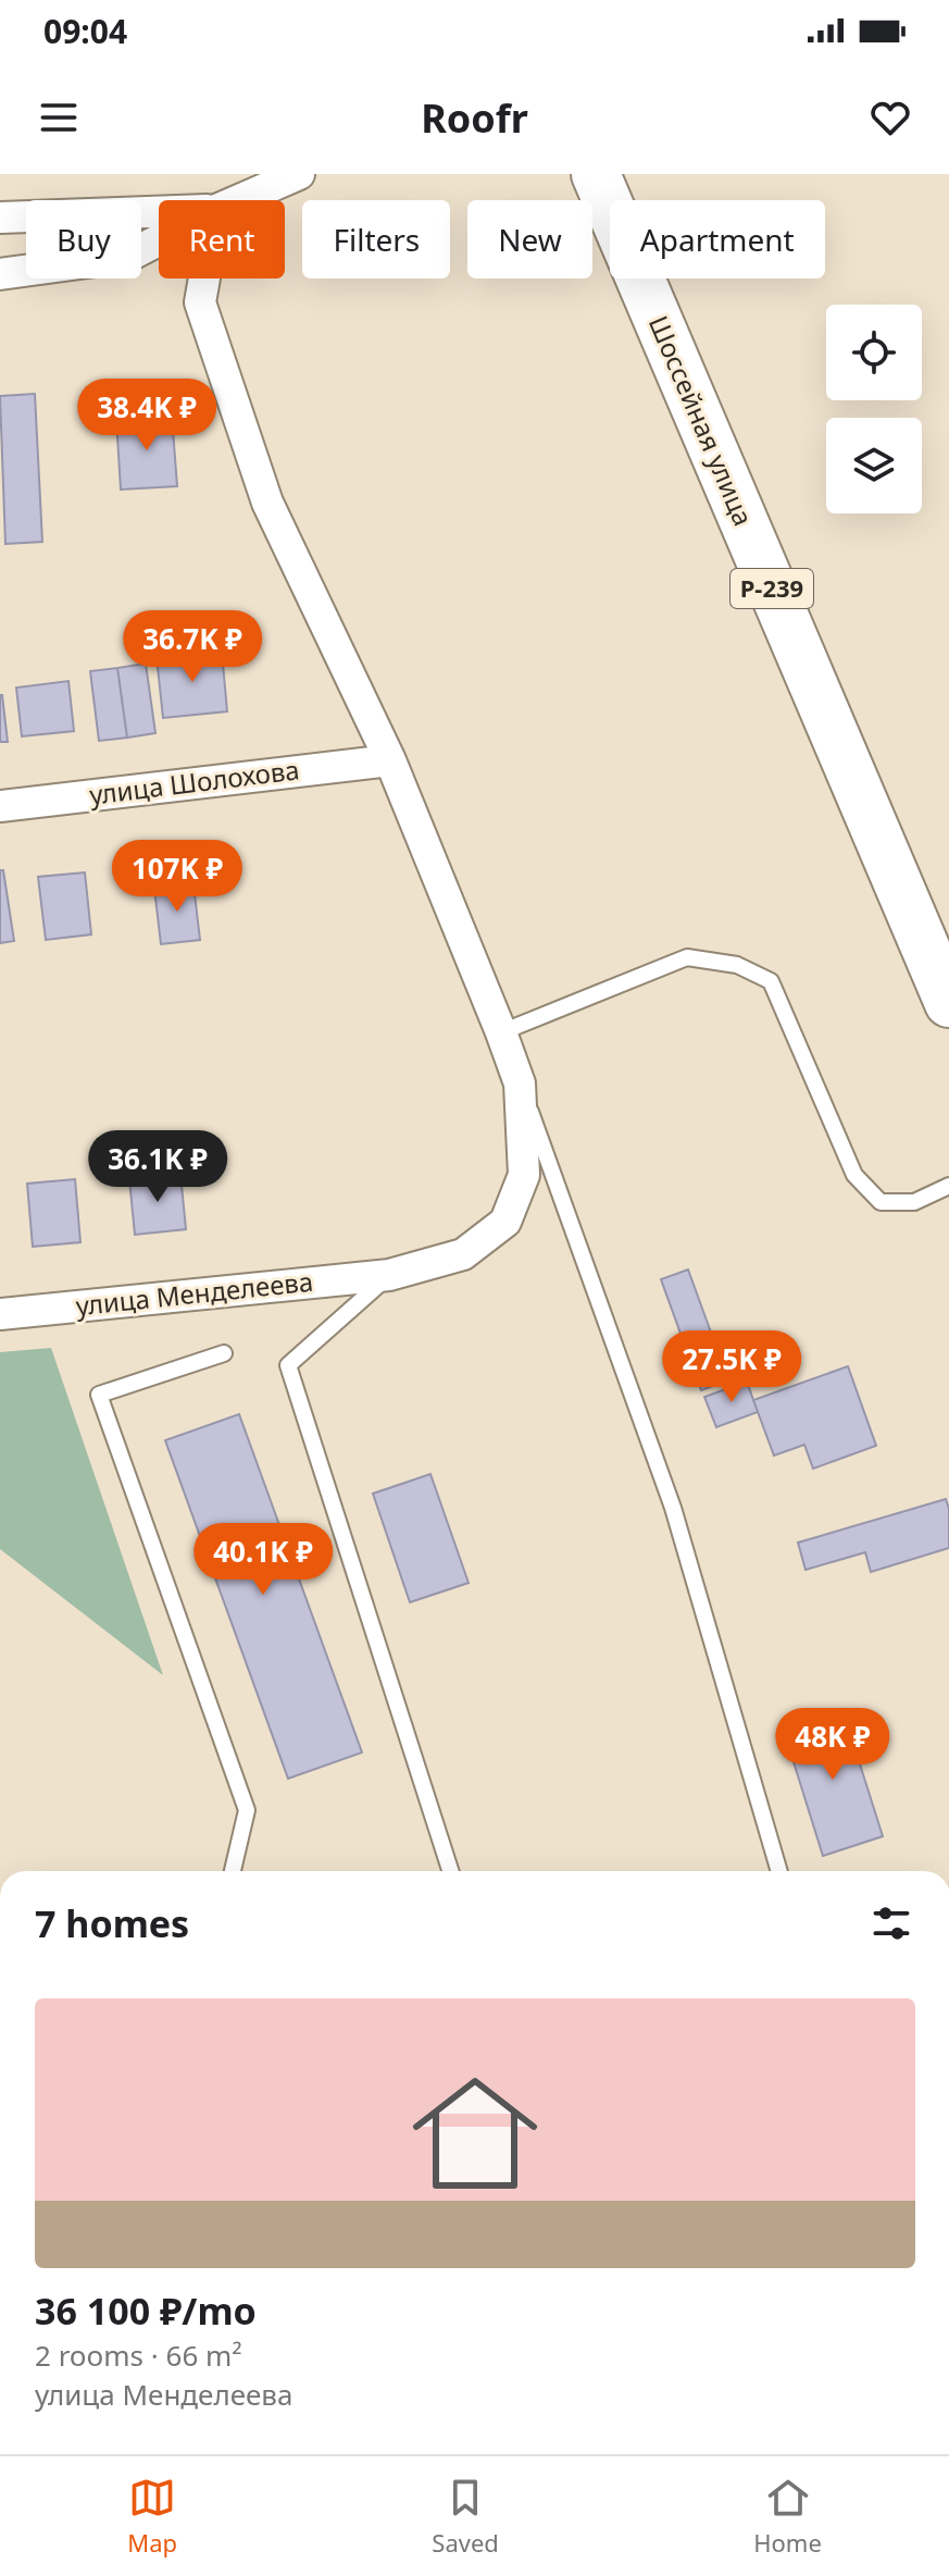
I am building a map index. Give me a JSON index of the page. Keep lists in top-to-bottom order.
{
  "streets": {
    "highway": ["Шоссейная улица", "Р-239"],
    "street": ["улица Шолохова", "улица Менделеева"]
  },
  "crossings": [
    ["улица Шолохова", "улица Менделеева"]
  ],
  "page": {
    "status": "09:04",
    "header": "Roofr",
    "chip": [
      "Buy",
      "Rent",
      "Filters",
      "New",
      "Apartment"
    ],
    "price": [
      "38.4K ₽",
      "36.7K ₽",
      "107K ₽",
      "36.1K ₽",
      "27.5K ₽",
      "40.1K ₽",
      "48K ₽"
    ],
    "heading": "7 homes",
    "list": [
      {
        "name": "36 100 ₽/mo",
        "note": "2 rooms · 66 m² · улица Менделеева"
      }
    ],
    "tabs": ["Map", "Saved", "Home"]
  }
}
